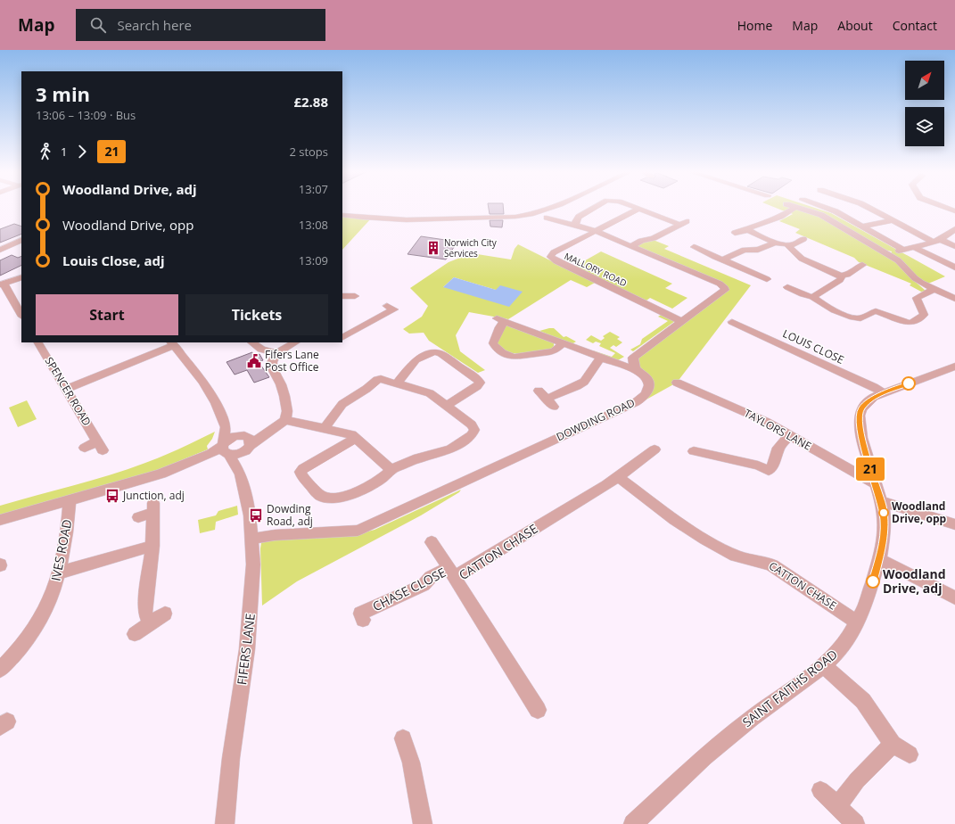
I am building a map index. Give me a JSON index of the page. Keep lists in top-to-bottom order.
{
  "streets": {
    "street": [
      "MALLORY ROAD",
      "LOUIS CLOSE",
      "SPENCER ROAD",
      "DOWDING ROAD",
      "TAYLORS LANE",
      "IVES ROAD",
      "CATTON CHASE",
      "CHASE CLOSE",
      "FIFERS LANE",
      "SAINT FAITHS ROAD"
    ]
  },
  "crossings": [
    ["LOUIS CLOSE", "SAINT FAITHS ROAD"],
    ["DOWDING ROAD", "FIFERS LANE"],
    ["TAYLORS LANE", "SAINT FAITHS ROAD"],
    ["IVES ROAD", "FIFERS LANE"],
    ["CATTON CHASE", "CHASE CLOSE"],
    ["CATTON CHASE", "SAINT FAITHS ROAD"]
  ],
  "places": {
    "building": ["Norwich City Services"],
    "public building": ["Fifers Lane Post Office"],
    "bus stop": ["Junction, adj", "Dowding Road, adj"],
    "other": ["Woodland Drive, opp", "Woodland Drive, adj"]
  },
  "lines": ["bus line 21"],
  "north": "top right",
  "page": {
    "header": "Map",
    "search": "Search here",
    "nav": [
      "Home",
      "Map",
      "About",
      "Contact"
    ],
    "on_map": "21",
    "heading": ["3 min", "13:06 – 13:09 · Bus", "£2.88"],
    "legs": ["1", "21", "2 stops"],
    "list": [
      {
        "name": "Woodland Drive, adj",
        "value": "13:07"
      },
      {
        "name": "Woodland Drive, opp",
        "value": "13:08"
      },
      {
        "name": "Louis Close, adj",
        "value": "13:09"
      }
    ],
    "buttons": ["Start", "Tickets"]
  }
}
